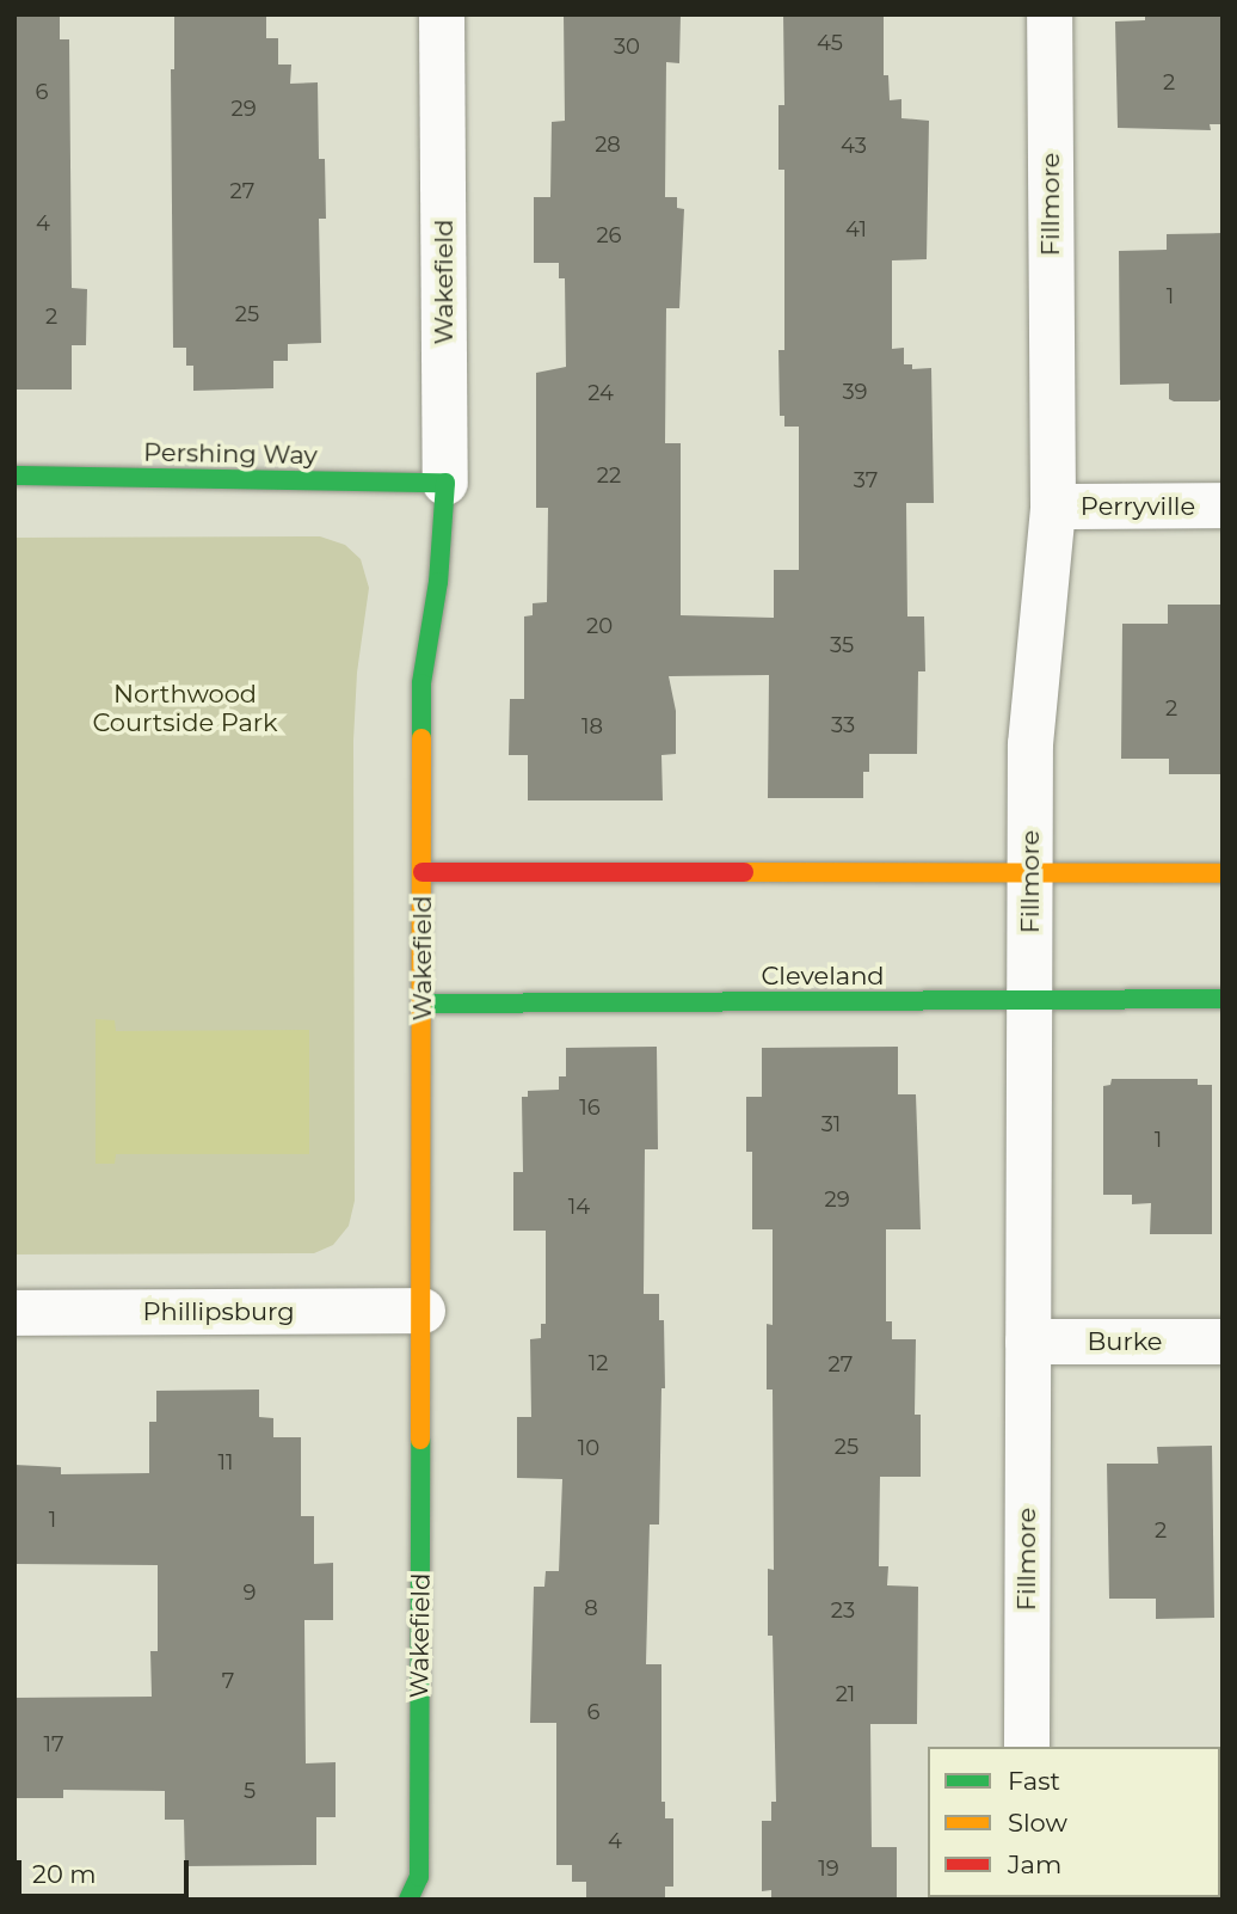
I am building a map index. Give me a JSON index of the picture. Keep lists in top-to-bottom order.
{
  "streets": {
    "street": [
      "Fillmore",
      "Wakefield",
      "Pershing Way",
      "Perryville",
      "Cleveland",
      "Phillipsburg",
      "Burke"
    ]
  },
  "crossings": [
    ["Fillmore", "Perryville"],
    ["Fillmore", "Cleveland"],
    ["Fillmore", "Burke"],
    ["Wakefield", "Pershing Way"],
    ["Wakefield", "Cleveland"],
    ["Wakefield", "Phillipsburg"]
  ],
  "parks": ["Northwood Courtside Park"],
  "house_numbers": [
    "45",
    "30",
    "2",
    "6",
    "29",
    "28",
    "43",
    "27",
    "4",
    "41",
    "26",
    "1",
    "25",
    "2",
    "39",
    "24",
    "22",
    "37",
    "20",
    "35",
    "2",
    "33",
    "18",
    "16",
    "31",
    "1",
    "29",
    "14",
    "12",
    "27",
    "25",
    "10",
    "11",
    "1",
    "2",
    "9",
    "8",
    "23",
    "7",
    "21",
    "6",
    "17",
    "5",
    "4",
    "19"
  ],
  "legend": ["Fast", "Slow", "Jam"],
  "scale_bar": "20 m"
}
